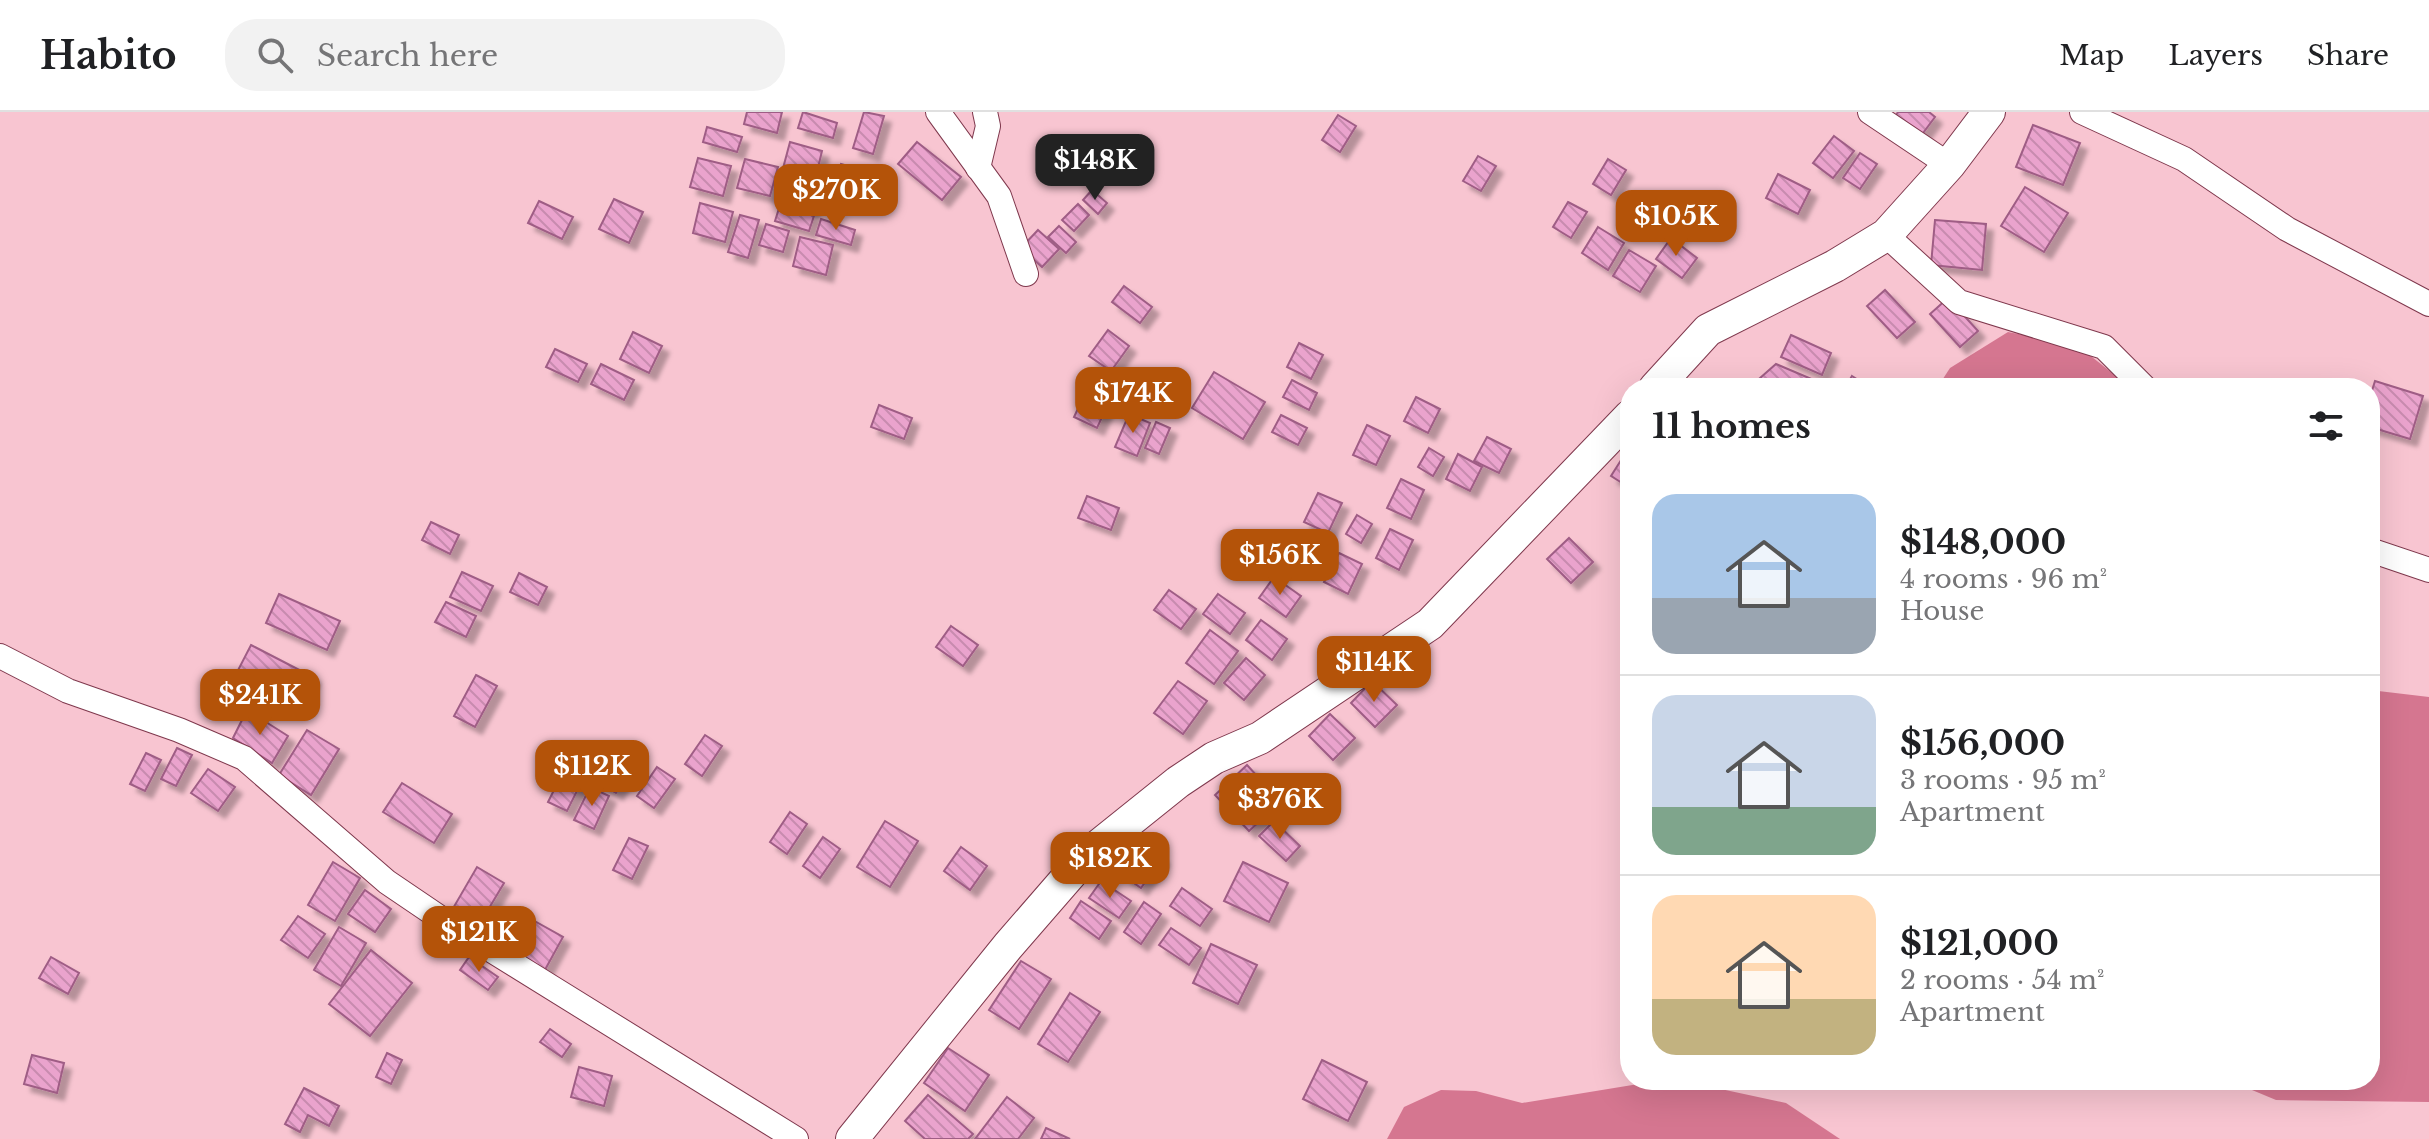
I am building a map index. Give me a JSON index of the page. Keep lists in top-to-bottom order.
{
  "page": {
    "header": "Habito",
    "search": "Search here",
    "nav": ["Map", "Layers", "Share"],
    "price": [
      "$148K",
      "$270K",
      "$105K",
      "$174K",
      "$156K",
      "$114K",
      "$241K",
      "$112K",
      "$376K",
      "$182K",
      "$121K"
    ],
    "heading": "11 homes",
    "list": [
      {
        "name": "$148,000",
        "note": "4 rooms · 96 m² · House"
      },
      {
        "name": "$156,000",
        "note": "3 rooms · 95 m² · Apartment"
      },
      {
        "name": "$121,000",
        "note": "2 rooms · 54 m² · Apartment"
      }
    ]
  }
}
